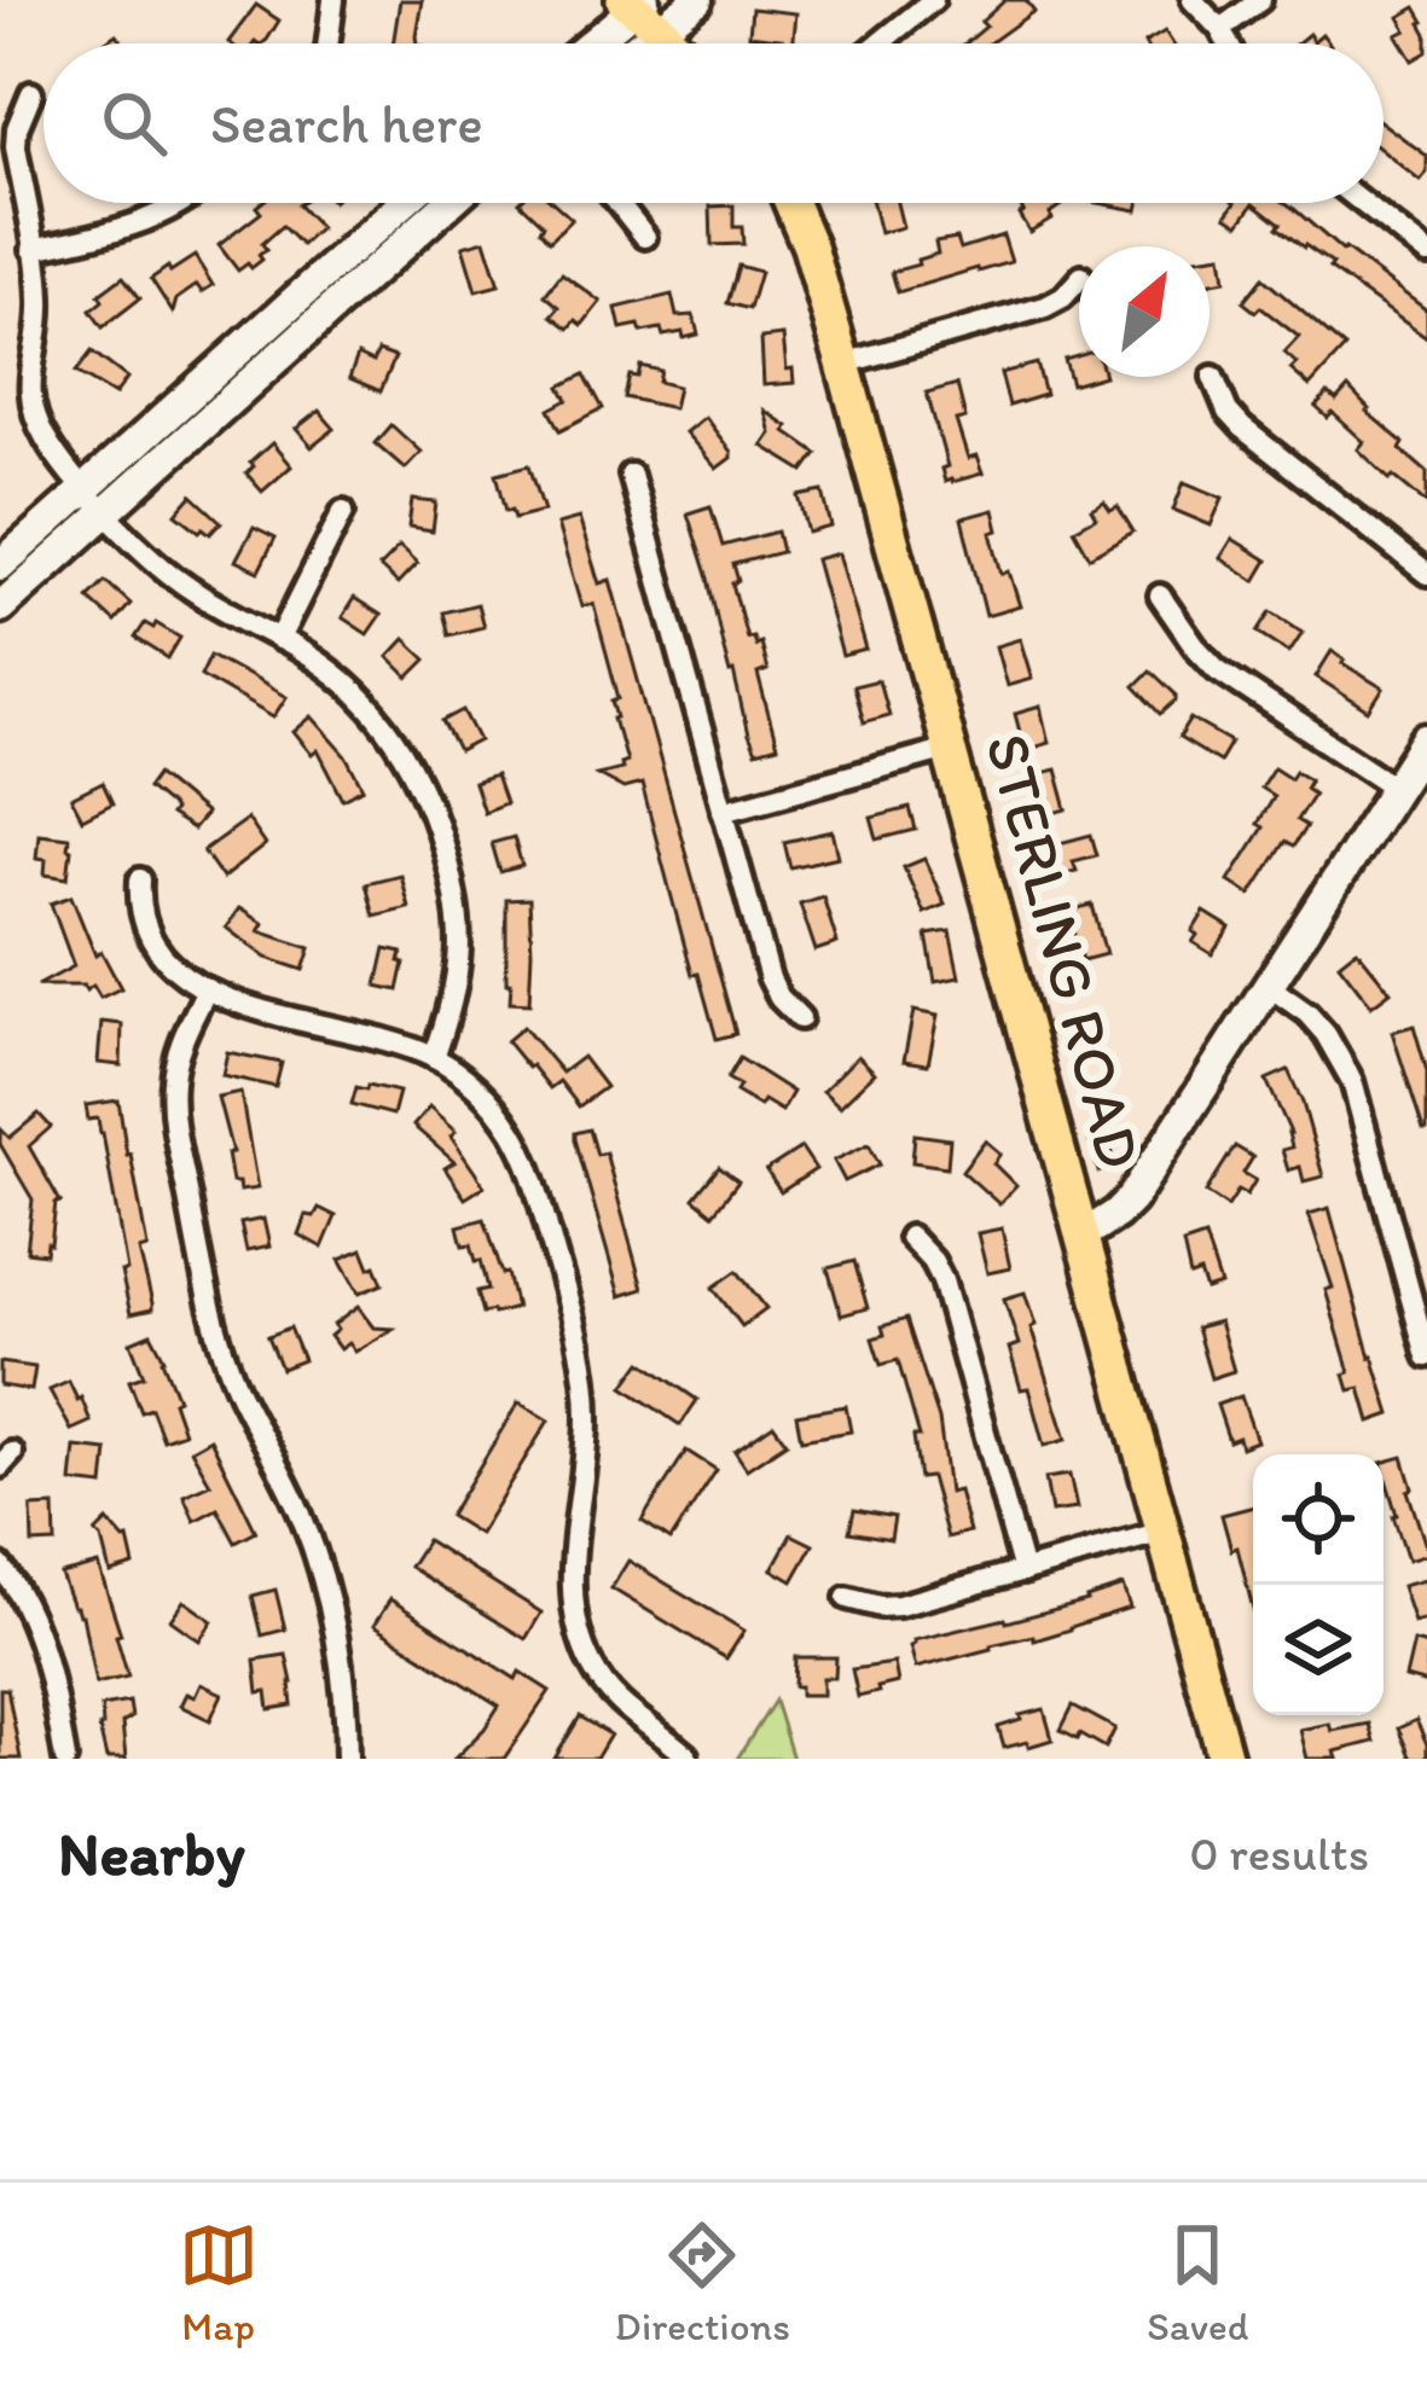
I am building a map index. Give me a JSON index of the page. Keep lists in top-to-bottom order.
{
  "streets": {
    "main road": ["STERLING ROAD"]
  },
  "north": "top right",
  "page": {
    "search": "Search here",
    "heading": ["Nearby", "0 results"],
    "nav": ["Map", "Directions", "Saved"]
  }
}
